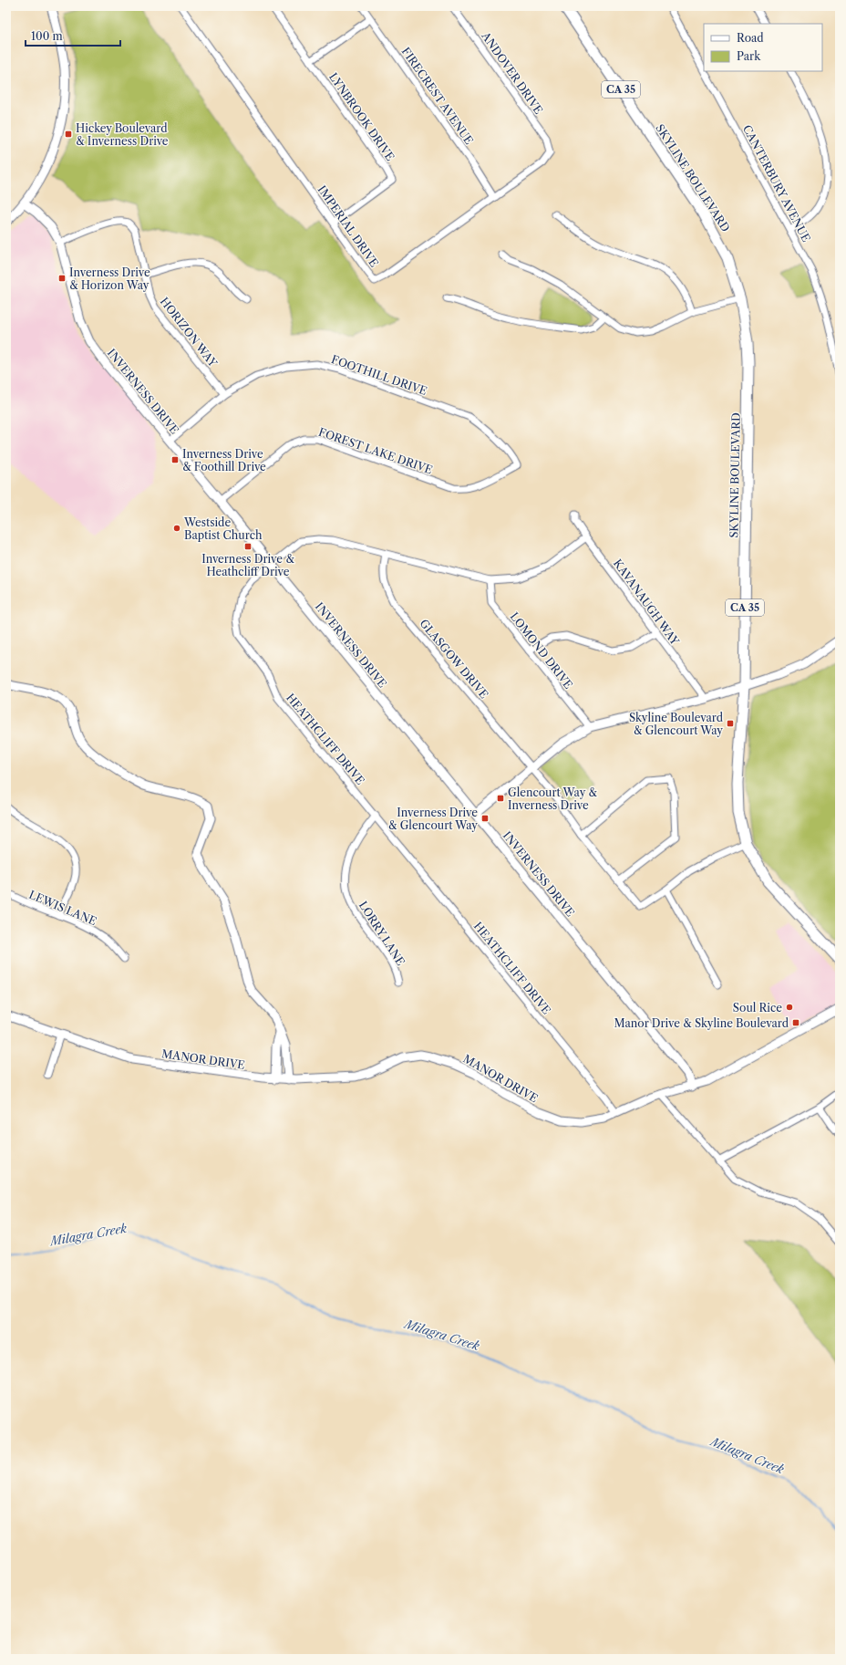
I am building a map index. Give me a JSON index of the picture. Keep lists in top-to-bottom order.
{
  "streets": {
    "main road": ["CA 35", "SKYLINE BOULEVARD"],
    "street": [
      "ANDOVER DRIVE",
      "FIRECREST AVENUE",
      "LYNBROOK DRIVE",
      "CANTERBURY AVENUE",
      "IMPERIAL DRIVE",
      "HORIZON WAY",
      "FOOTHILL DRIVE",
      "INVERNESS DRIVE",
      "FOREST LAKE DRIVE",
      "KAVANAUGH WAY",
      "LOMOND DRIVE",
      "GLASGOW DRIVE",
      "HEATHCLIFF DRIVE",
      "LEWIS LANE",
      "LORRY LANE",
      "MANOR DRIVE"
    ]
  },
  "crossings": [
    ["ANDOVER DRIVE", "IMPERIAL DRIVE"],
    ["FIRECREST AVENUE", "IMPERIAL DRIVE"],
    ["LYNBROOK DRIVE", "IMPERIAL DRIVE"],
    ["HORIZON WAY", "FOOTHILL DRIVE"],
    ["HORIZON WAY", "INVERNESS DRIVE"],
    ["FOOTHILL DRIVE", "INVERNESS DRIVE"],
    ["FOOTHILL DRIVE", "FOREST LAKE DRIVE"],
    ["INVERNESS DRIVE", "FOREST LAKE DRIVE"],
    ["INVERNESS DRIVE", "HEATHCLIFF DRIVE"],
    ["INVERNESS DRIVE", "MANOR DRIVE"],
    ["KAVANAUGH WAY", "HEATHCLIFF DRIVE"],
    ["LOMOND DRIVE", "HEATHCLIFF DRIVE"],
    ["GLASGOW DRIVE", "HEATHCLIFF DRIVE"],
    ["HEATHCLIFF DRIVE", "LORRY LANE"],
    ["HEATHCLIFF DRIVE", "MANOR DRIVE"]
  ],
  "water": ["Milagra Creek"],
  "places": {
    "transit": [
      "Hickey Boulevard & Inverness Drive",
      "Inverness Drive & Horizon Way",
      "Inverness Drive & Foothill Drive",
      "Inverness Drive & Heathcliff Drive",
      "Skyline Boulevard & Glencourt Way",
      "Glencourt Way & Inverness Drive",
      "Inverness Drive & Glencourt Way",
      "Manor Drive & Skyline Boulevard"
    ],
    "other": ["Westside Baptist Church", "Soul Rice"]
  },
  "legend": ["Road", "Park"],
  "scale_bar": "100 m"
}
